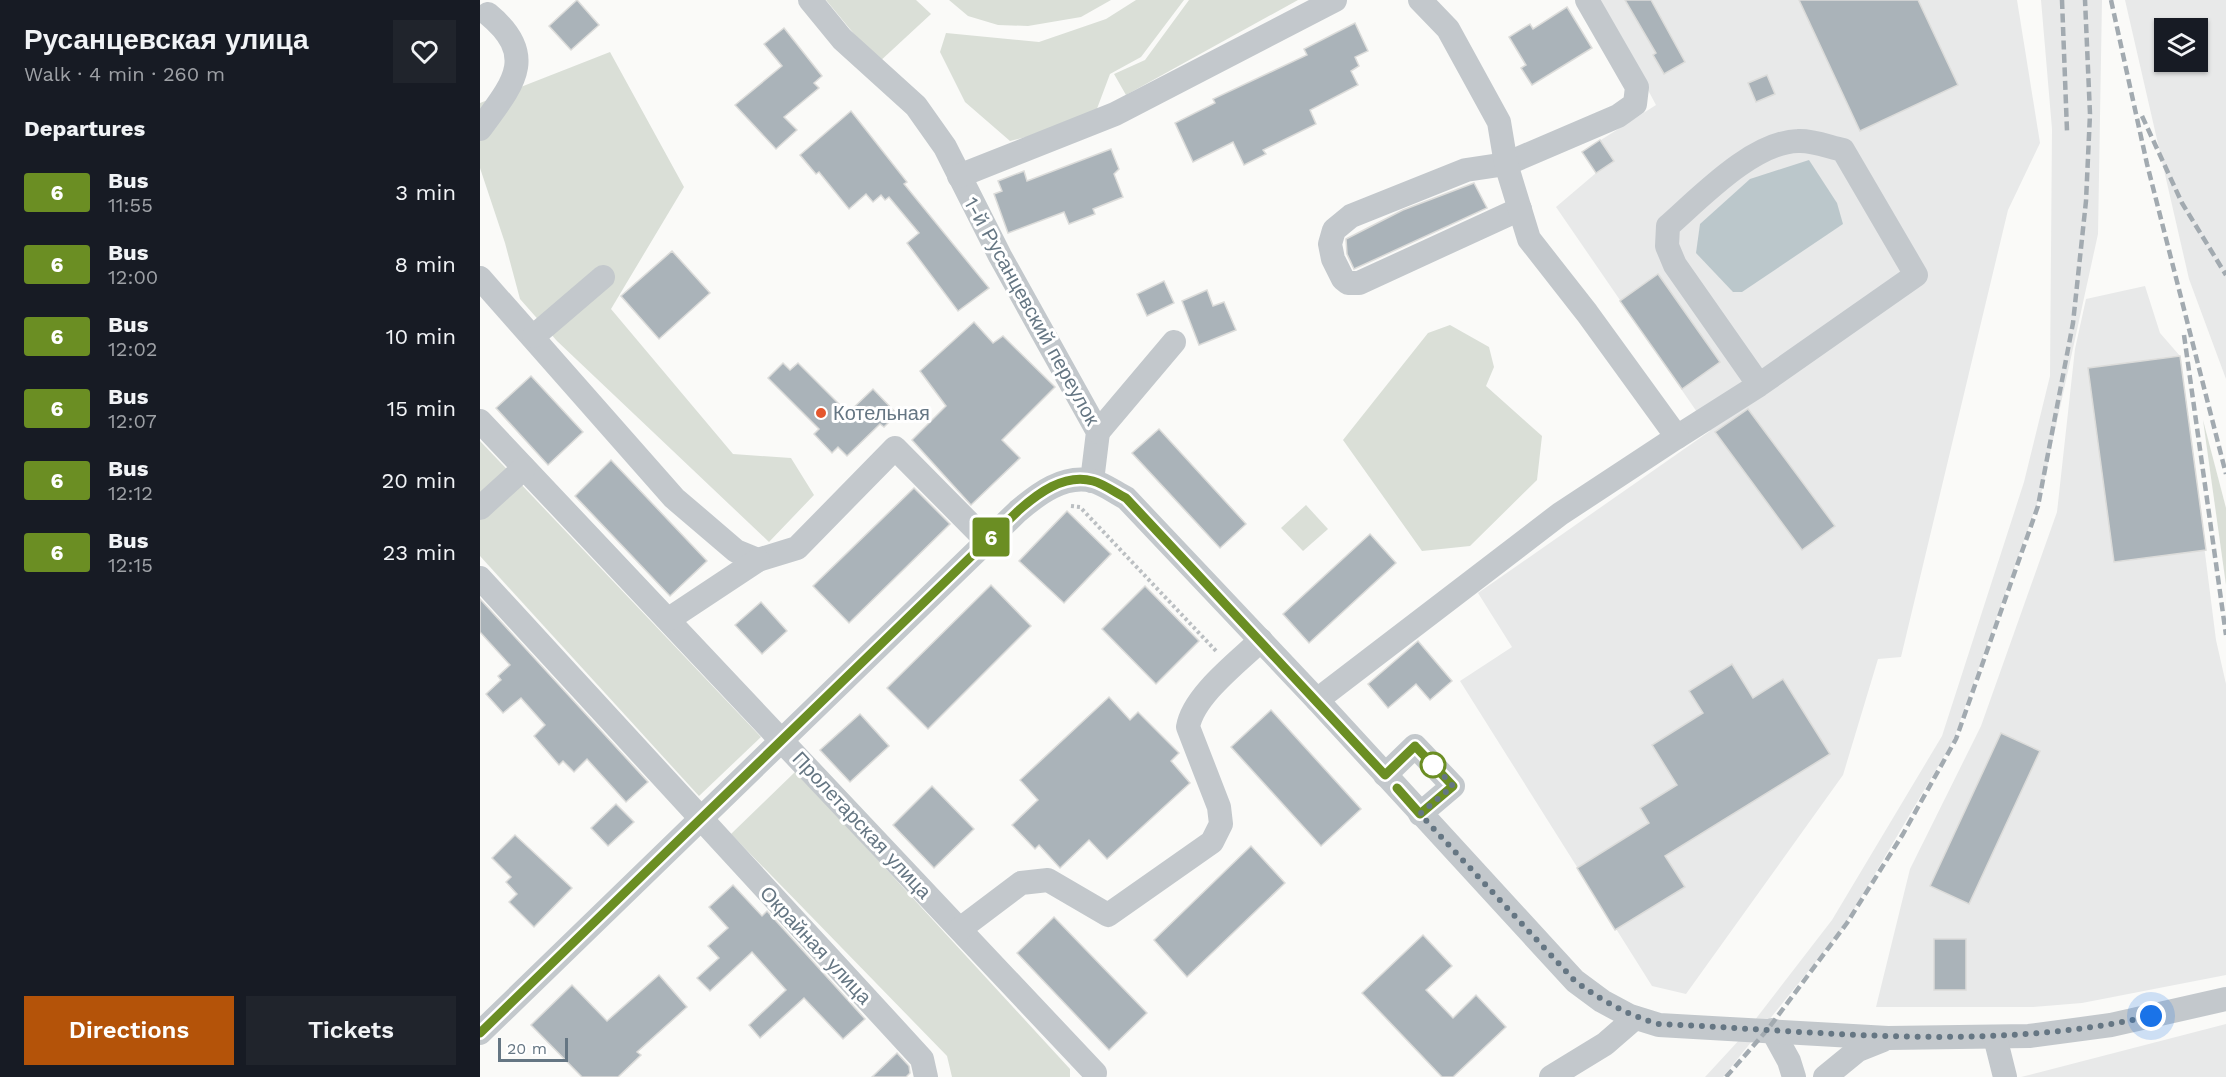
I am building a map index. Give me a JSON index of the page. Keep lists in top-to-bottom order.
{
  "streets": {
    "street": ["1-й Русанцевский переулок", "Пролетарская улица", "Окрайная улица"]
  },
  "places": ["Котельная"],
  "lines": ["bus line 6"],
  "scale_bar": "20 m",
  "page": {
    "heading": [
      ["Русанцевская улица", "Walk · 4 min · 260 m"],
      "Departures"
    ],
    "on_map": "6",
    "list": [
      {
        "mark": "6",
        "name": "Bus",
        "note": "11:55",
        "value": "3 min"
      },
      {
        "mark": "6",
        "name": "Bus",
        "note": "12:00",
        "value": "8 min"
      },
      {
        "mark": "6",
        "name": "Bus",
        "note": "12:02",
        "value": "10 min"
      },
      {
        "mark": "6",
        "name": "Bus",
        "note": "12:07",
        "value": "15 min"
      },
      {
        "mark": "6",
        "name": "Bus",
        "note": "12:12",
        "value": "20 min"
      },
      {
        "mark": "6",
        "name": "Bus",
        "note": "12:15",
        "value": "23 min"
      }
    ],
    "buttons": ["Directions", "Tickets"],
    "scale": "20 m"
  }
}
